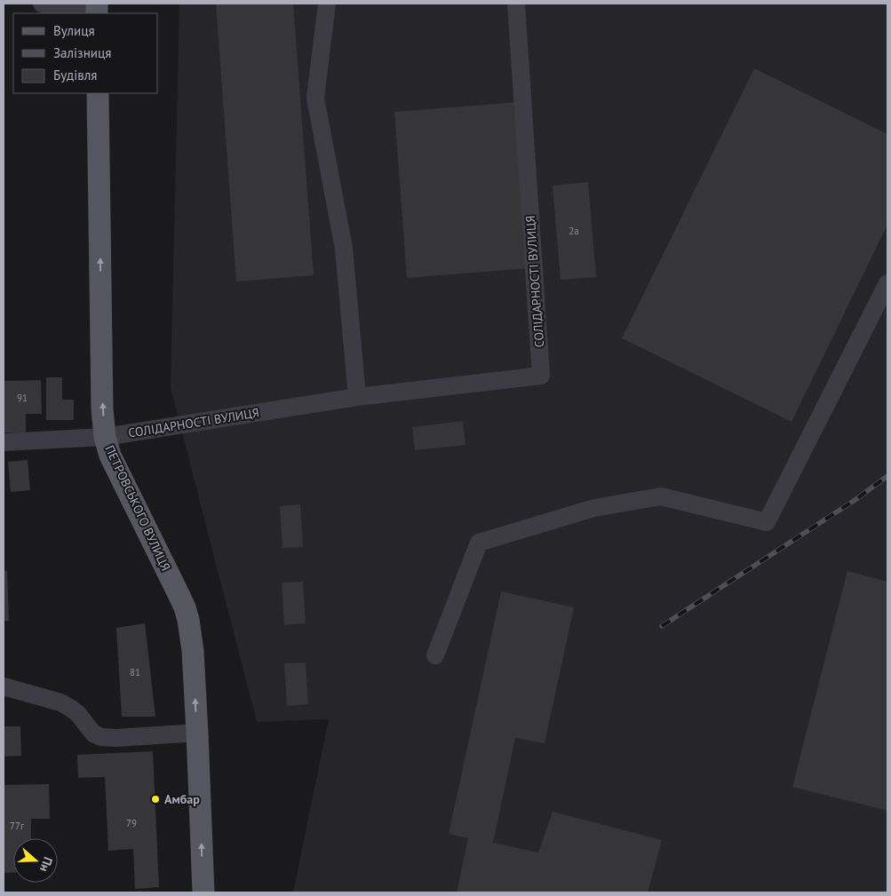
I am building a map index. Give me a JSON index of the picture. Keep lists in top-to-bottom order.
{
  "streets": {
    "main road": ["ПЕТРОВСЬКОГО ВУЛИЦЯ"],
    "street": ["СОЛІДАРНОСТІ ВУЛИЦЯ"]
  },
  "crossings": [
    ["СОЛІДАРНОСТІ ВУЛИЦЯ", "ПЕТРОВСЬКОГО ВУЛИЦЯ"]
  ],
  "one_way": ["ПЕТРОВСЬКОГО ВУЛИЦЯ"],
  "places": ["Амбар"],
  "house_numbers": [
    "2а",
    "91",
    "81",
    "79",
    "77г"
  ],
  "legend": ["Вулиця", "Залізниця", "Будівля"],
  "north": "right"
}
